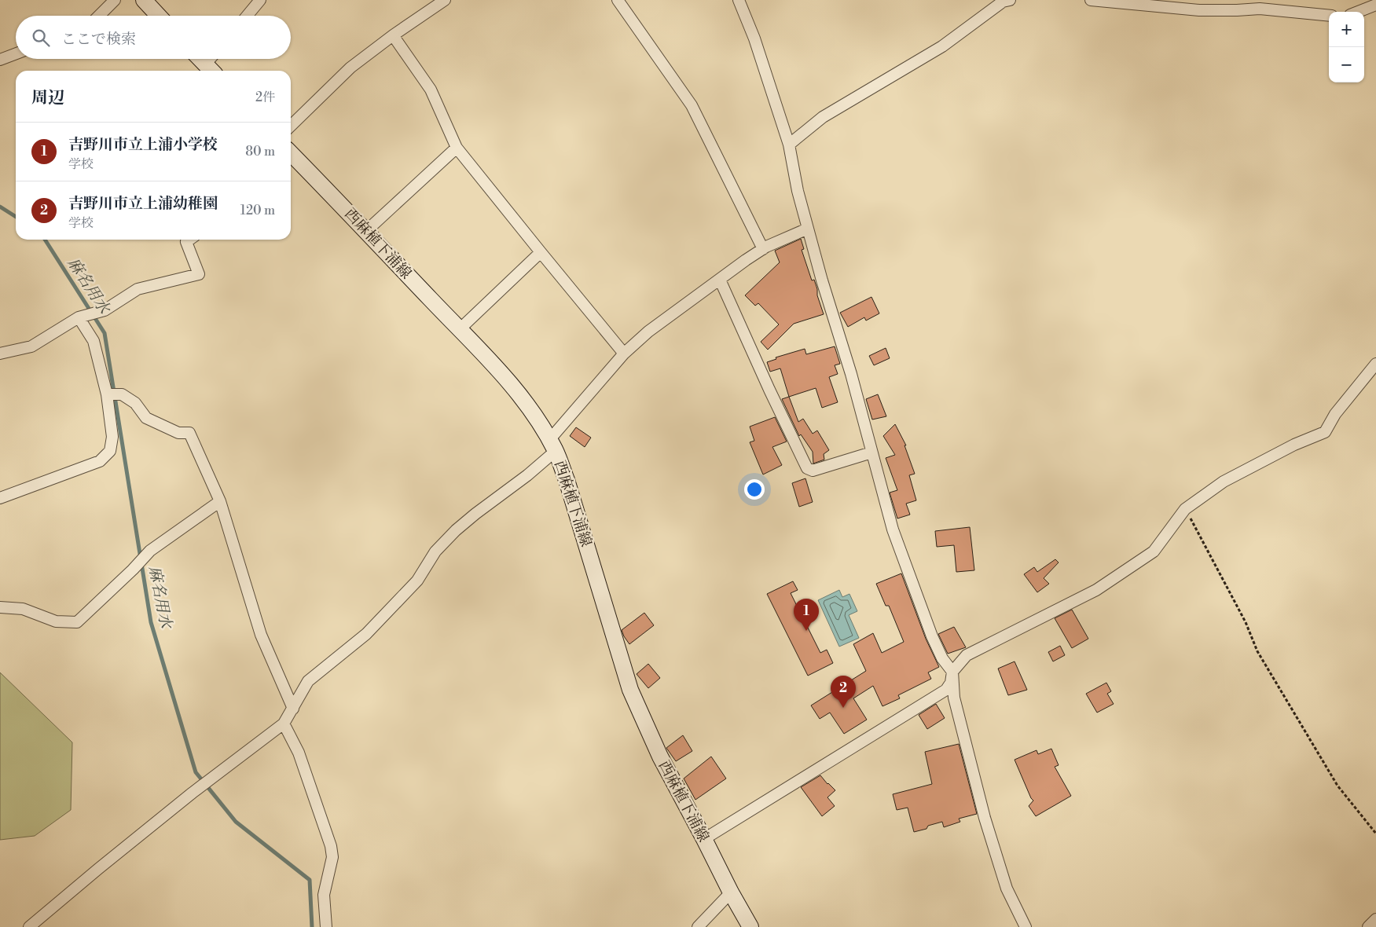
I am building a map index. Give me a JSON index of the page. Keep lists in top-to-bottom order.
{
  "streets": {
    "main road": ["西麻植下浦線"]
  },
  "water": ["麻名用水"],
  "page": {
    "map_buttons": ["+", "−"],
    "search": "ここで検索",
    "heading": ["周辺", "2件"],
    "list": [
      {
        "mark": "1",
        "name": "吉野川市立上浦小学校",
        "note": "学校",
        "value": "80 m"
      },
      {
        "mark": "2",
        "name": "吉野川市立上浦幼稚園",
        "note": "学校",
        "value": "120 m"
      }
    ],
    "pins": ["1", "2"]
  }
}
